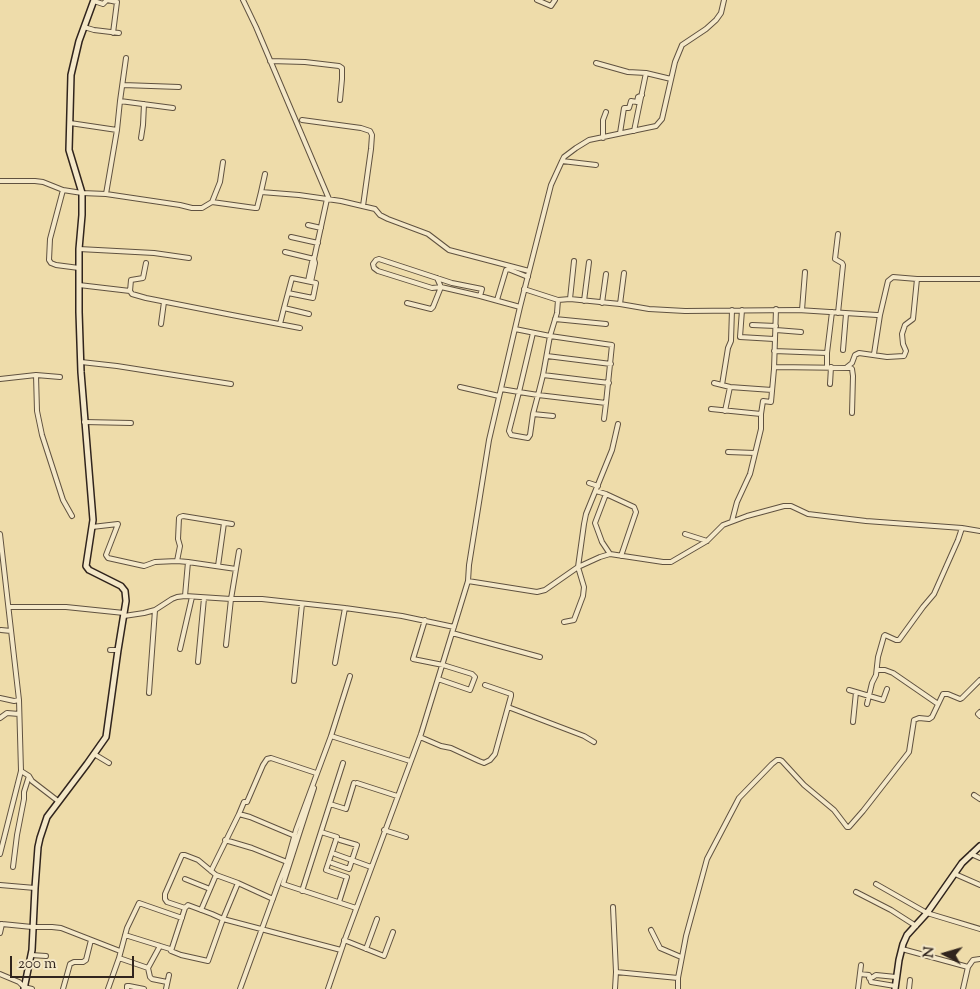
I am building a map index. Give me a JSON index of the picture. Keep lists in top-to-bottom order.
{
  "scale_bar": "200 m",
  "north": "left"
}
